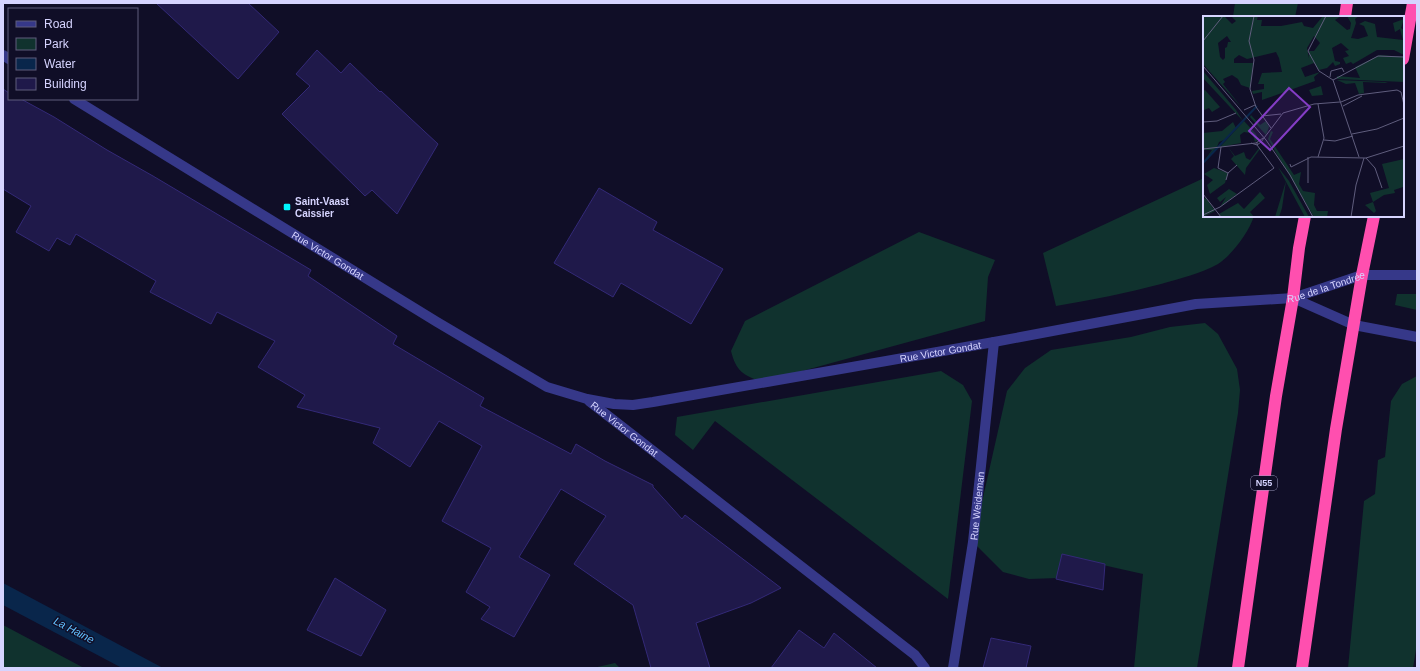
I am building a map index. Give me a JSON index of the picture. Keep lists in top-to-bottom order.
{
  "streets": {
    "highway": ["N55"],
    "street": ["Rue Victor Gondat", "Rue de la Tondrée", "Rue Weideman"]
  },
  "crossings": [
    ["Rue Victor Gondat", "Rue de la Tondrée"],
    ["Rue Victor Gondat", "N55"],
    ["Rue Victor Gondat", "Rue Weideman"],
    ["Rue de la Tondrée", "N55"]
  ],
  "water": ["La Haine"],
  "places": {
    "transit": ["Saint-Vaast Caissier"]
  },
  "legend": [
    "Road",
    "Park",
    "Water",
    "Building"
  ]
}
